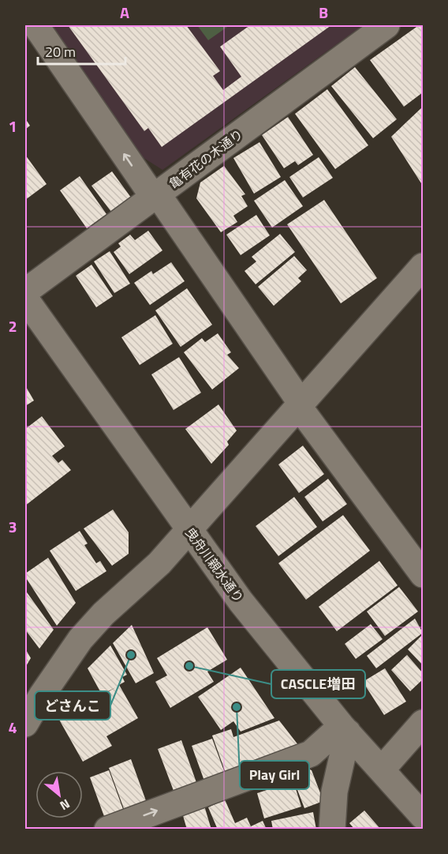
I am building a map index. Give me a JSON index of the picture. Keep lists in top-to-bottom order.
{
  "streets": {
    "street": ["亀有花の木通り", "曳舟川親水通り"]
  },
  "places": ["どさんこ", "CASCLE増田", "Play Girl"],
  "scale_bar": "20 m",
  "north": "bottom right",
  "grid": {
    "columns": ["A", "B"],
    "rows": [
      "1",
      "2",
      "3",
      "4"
    ]
  }
}
